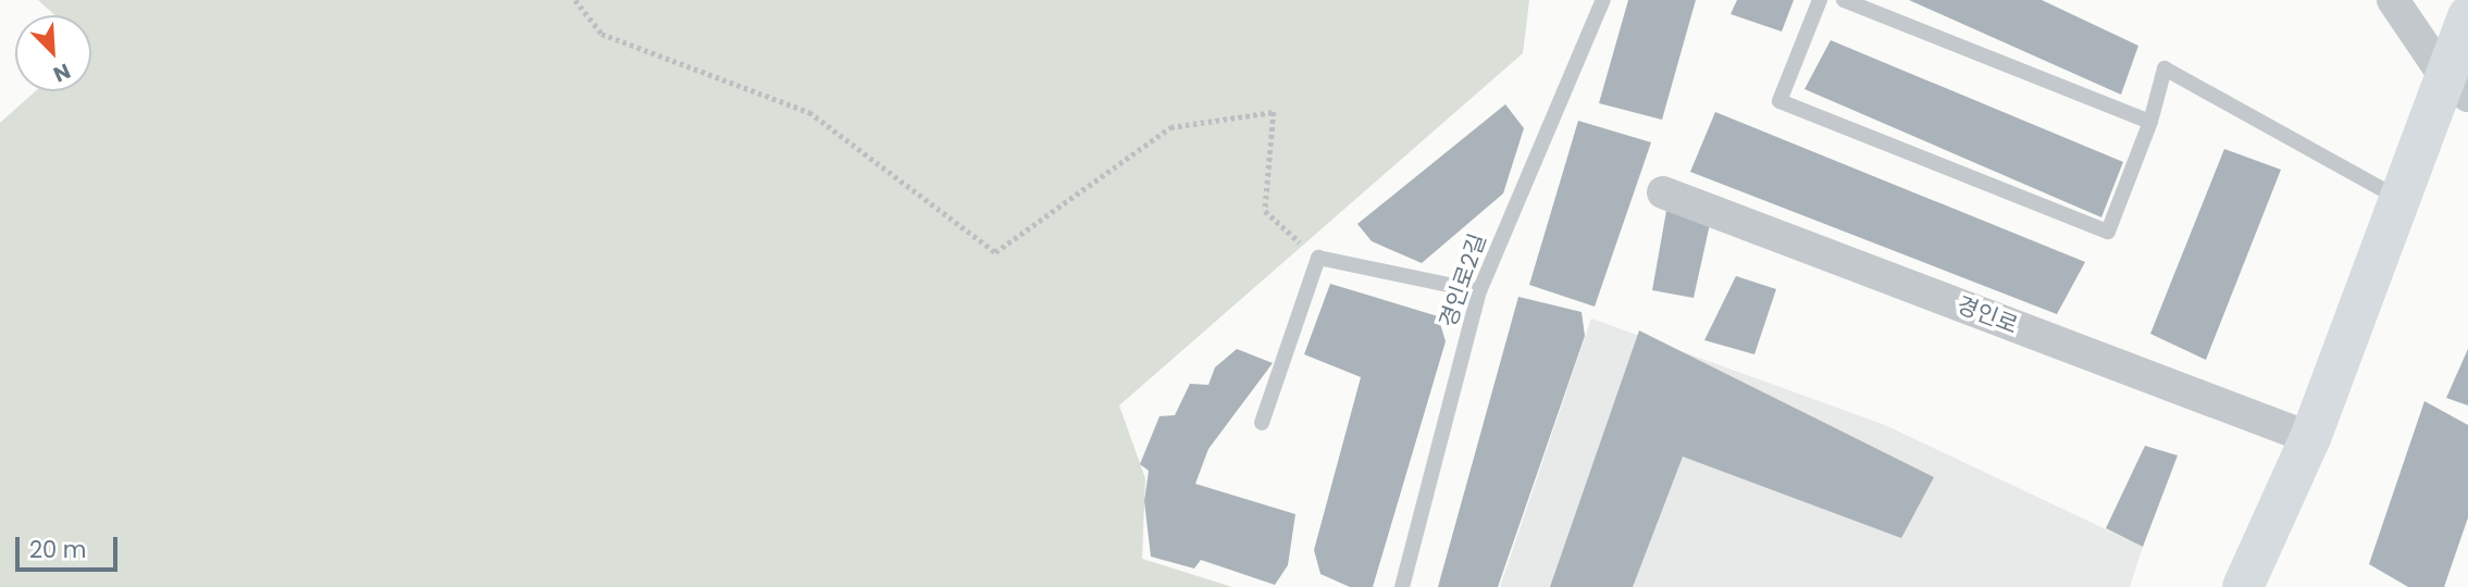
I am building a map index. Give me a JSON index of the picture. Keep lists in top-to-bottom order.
{
  "streets": {
    "street": ["경인로"],
    "lane": ["경인로2길"]
  },
  "scale_bar": "20 m",
  "north": "bottom right"
}
